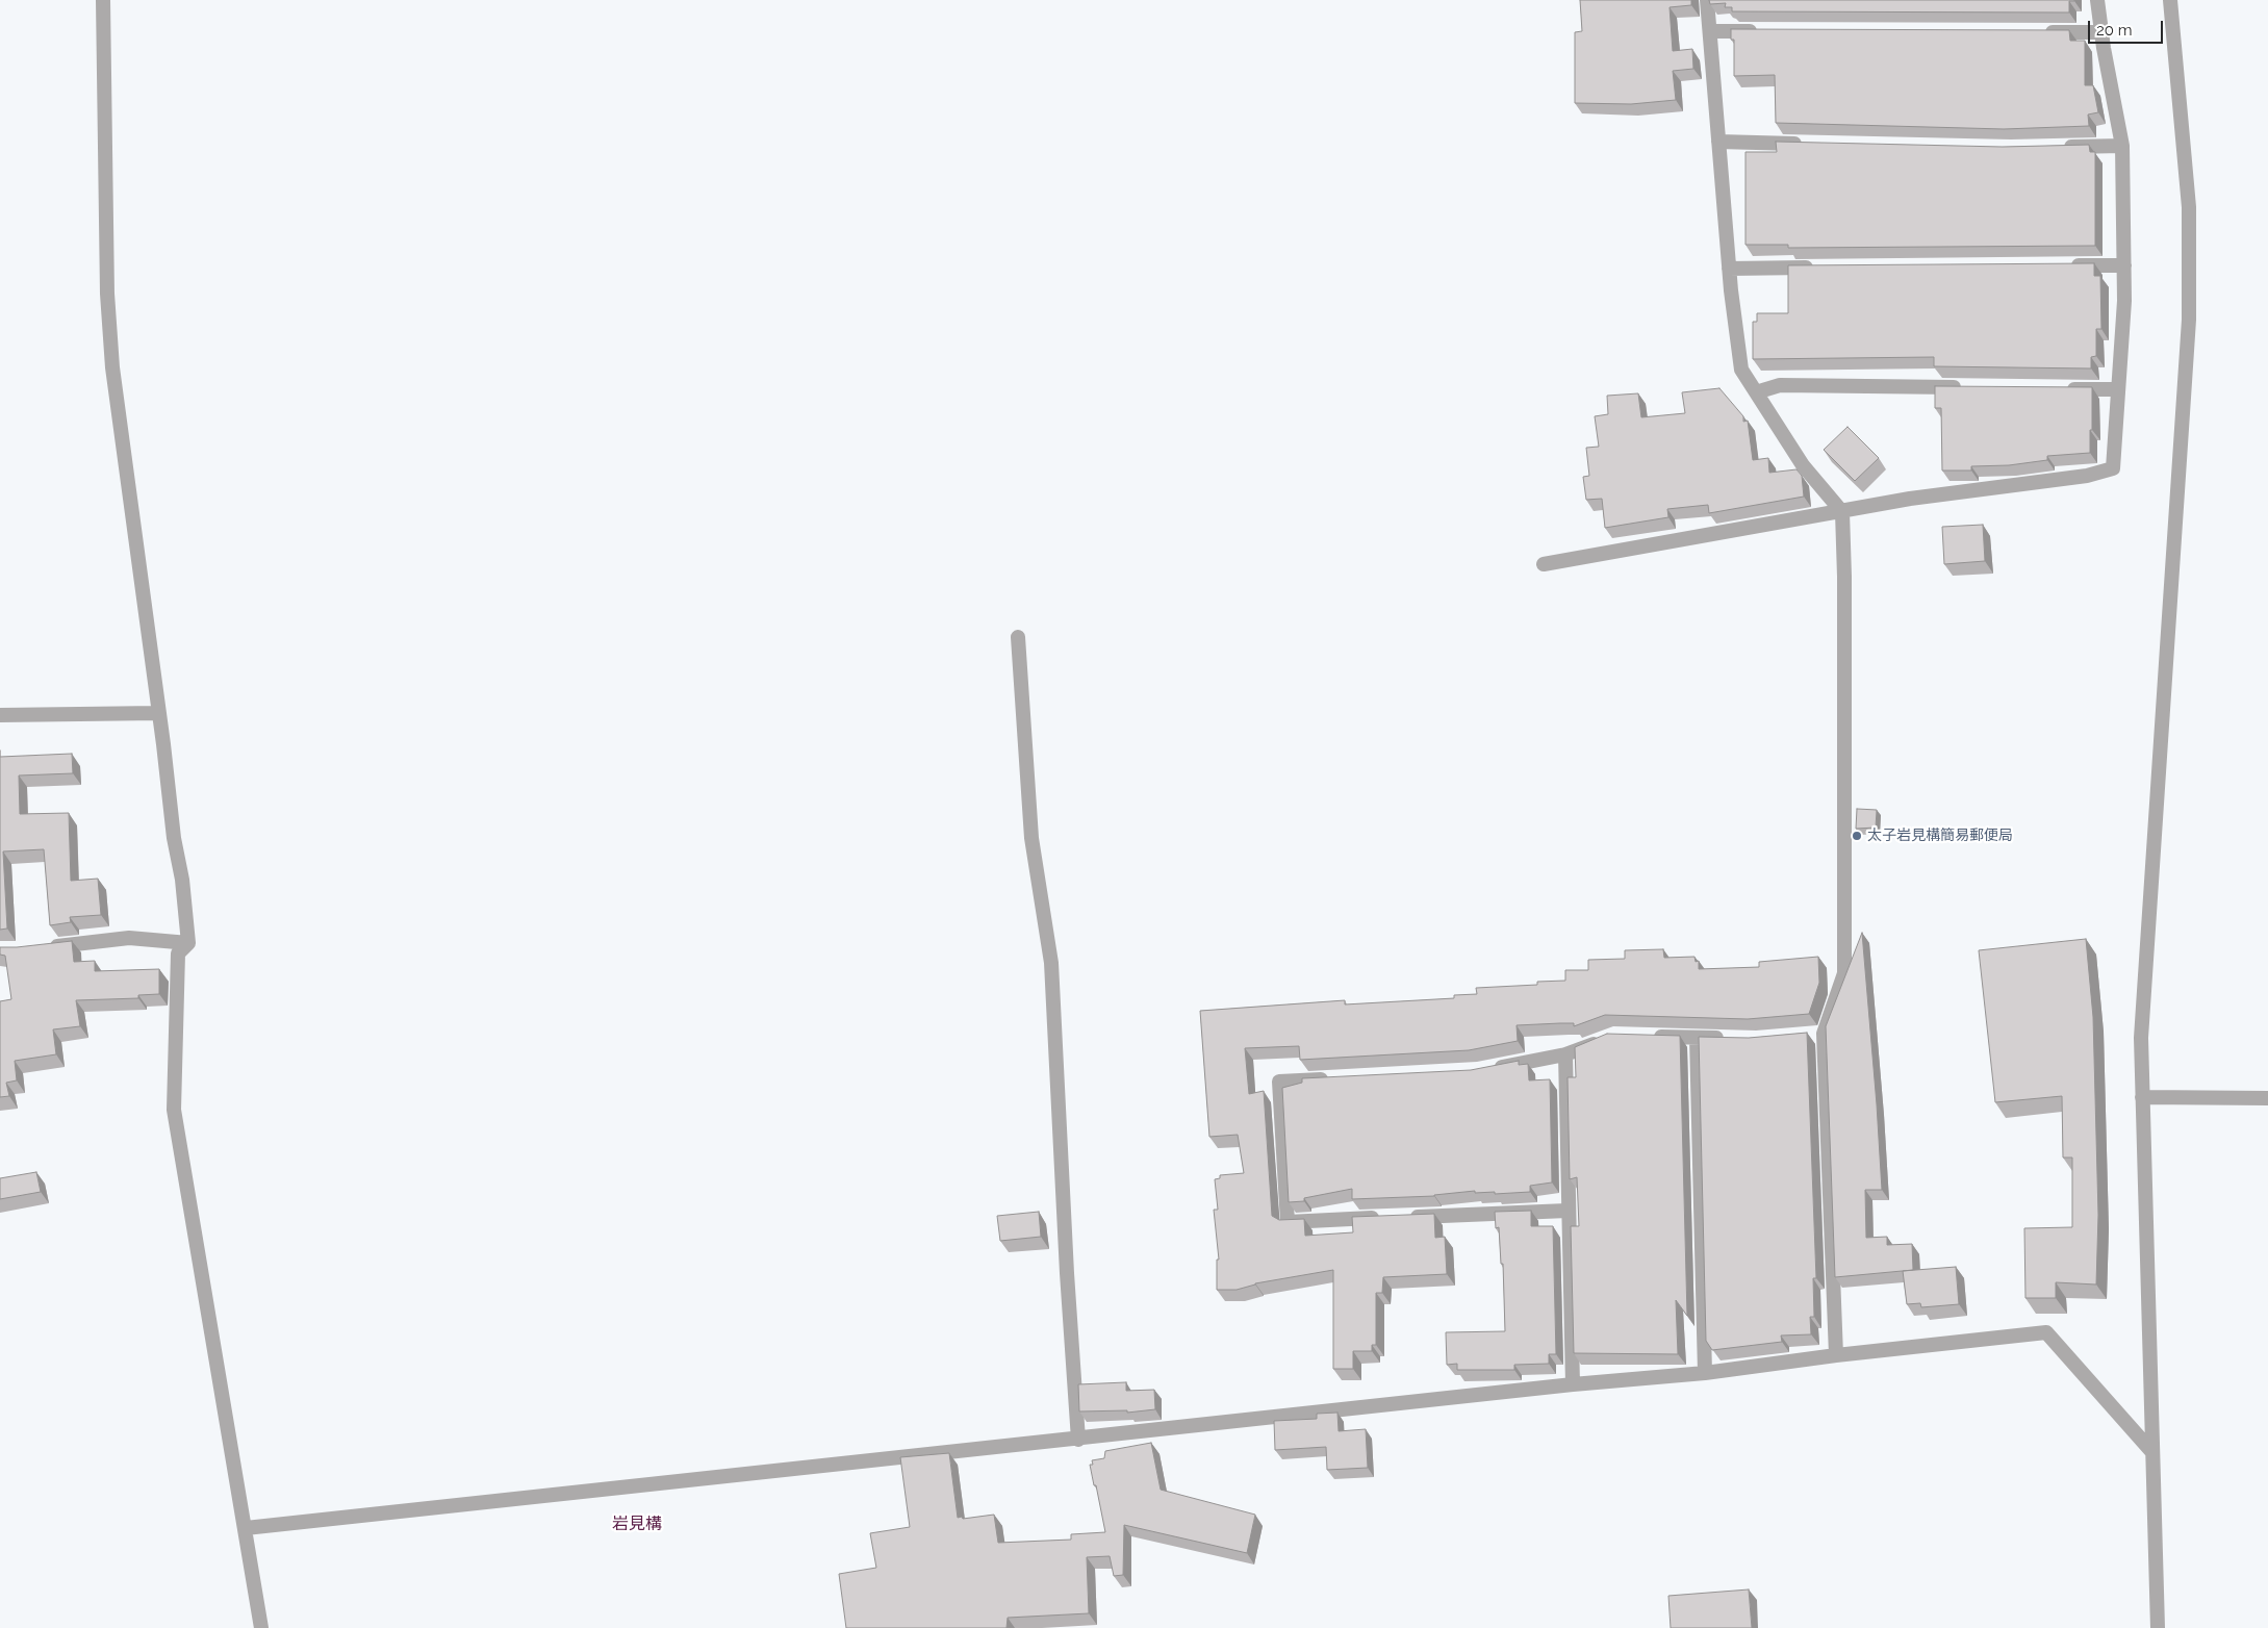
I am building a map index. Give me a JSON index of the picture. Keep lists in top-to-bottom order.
{
  "districts": ["岩見構"],
  "places": ["太子岩見構簡易郵便局"],
  "scale_bar": "20 m"
}
